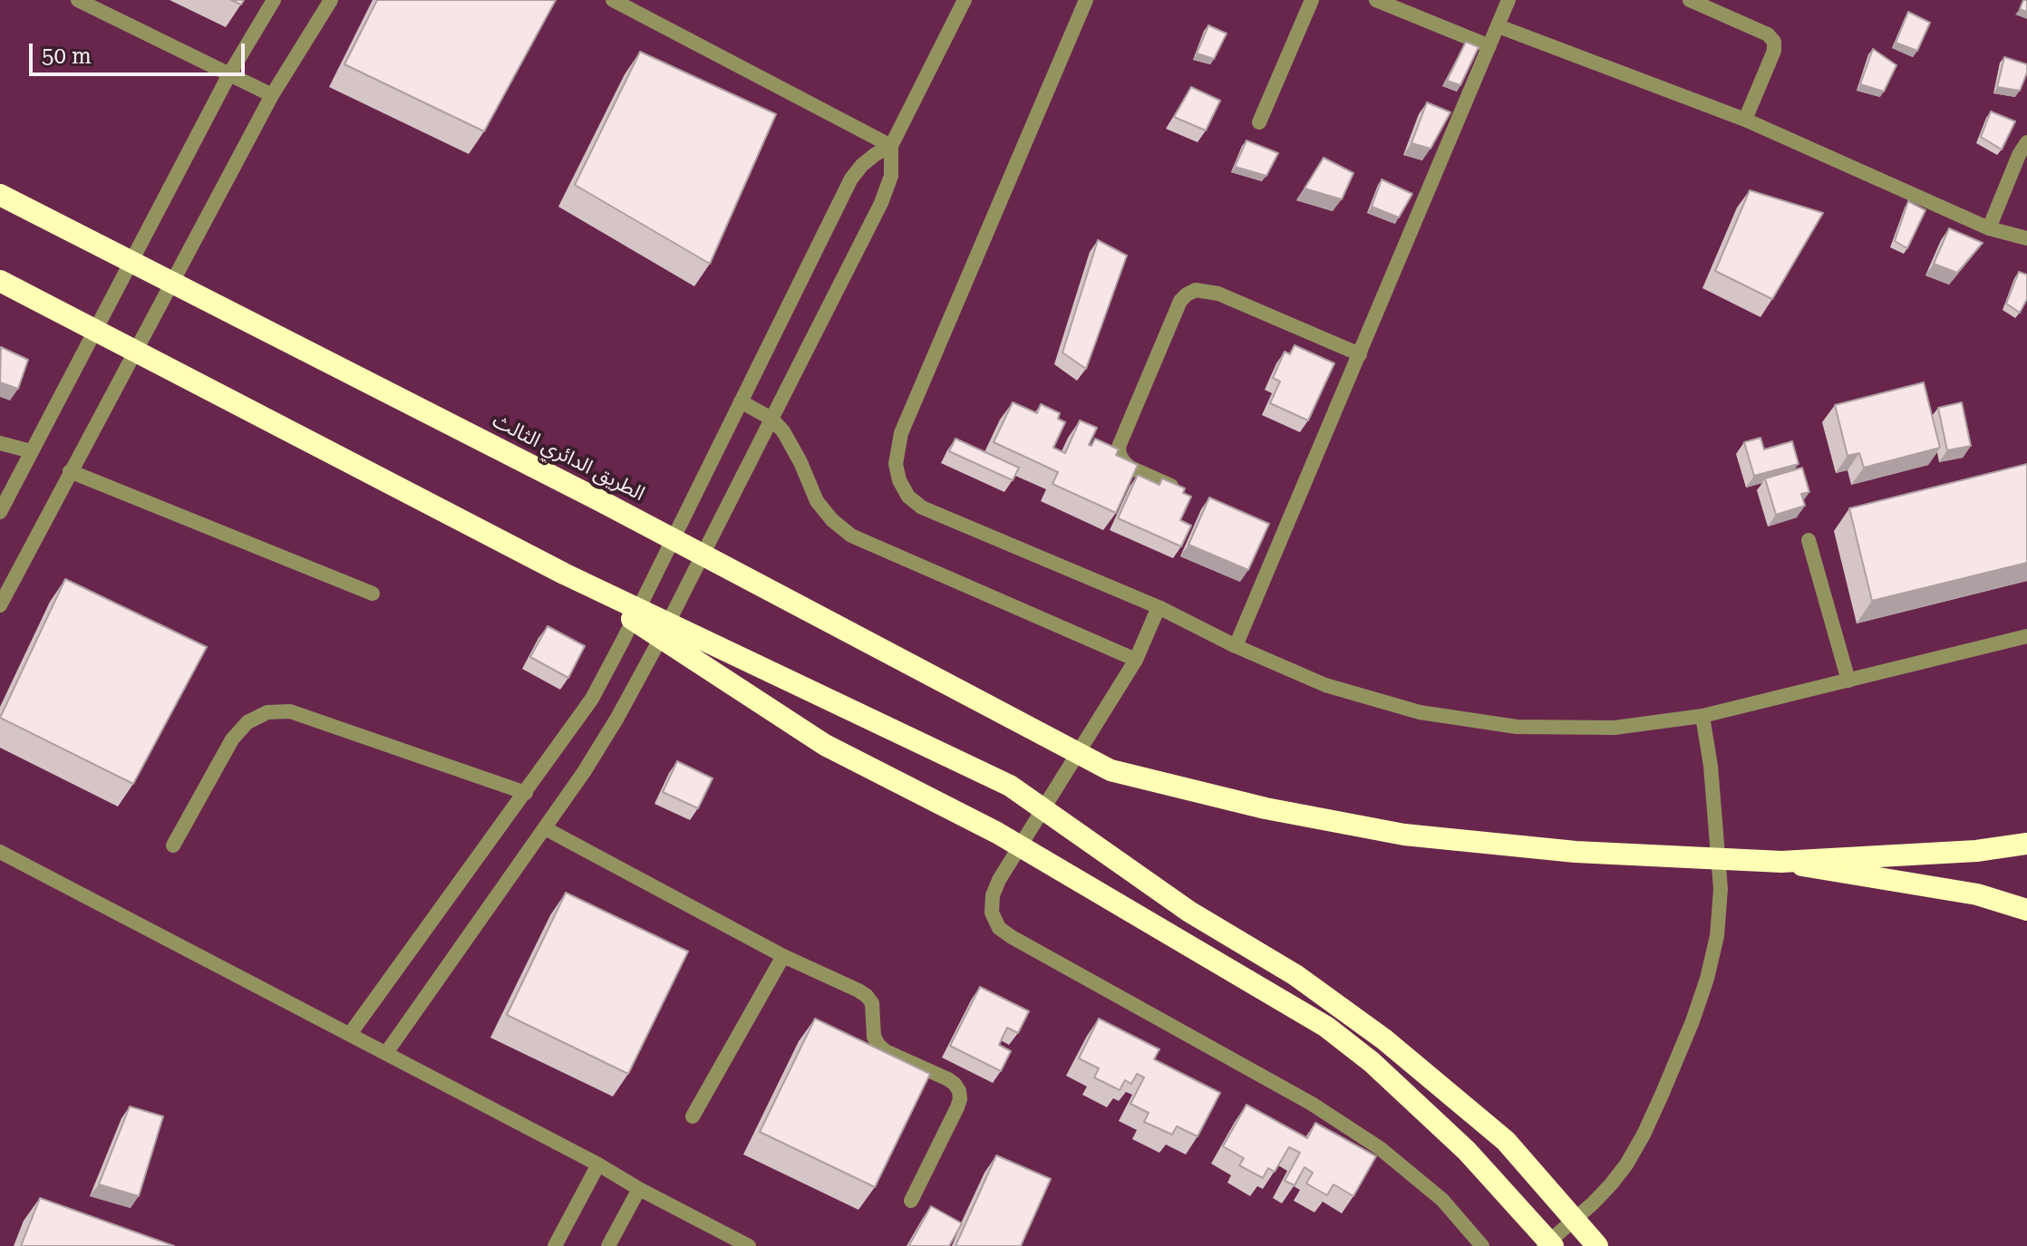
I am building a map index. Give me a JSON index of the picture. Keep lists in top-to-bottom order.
{
  "streets": {
    "highway": ["الطريق الدائري الثالث"]
  },
  "scale_bar": "50 m"
}
